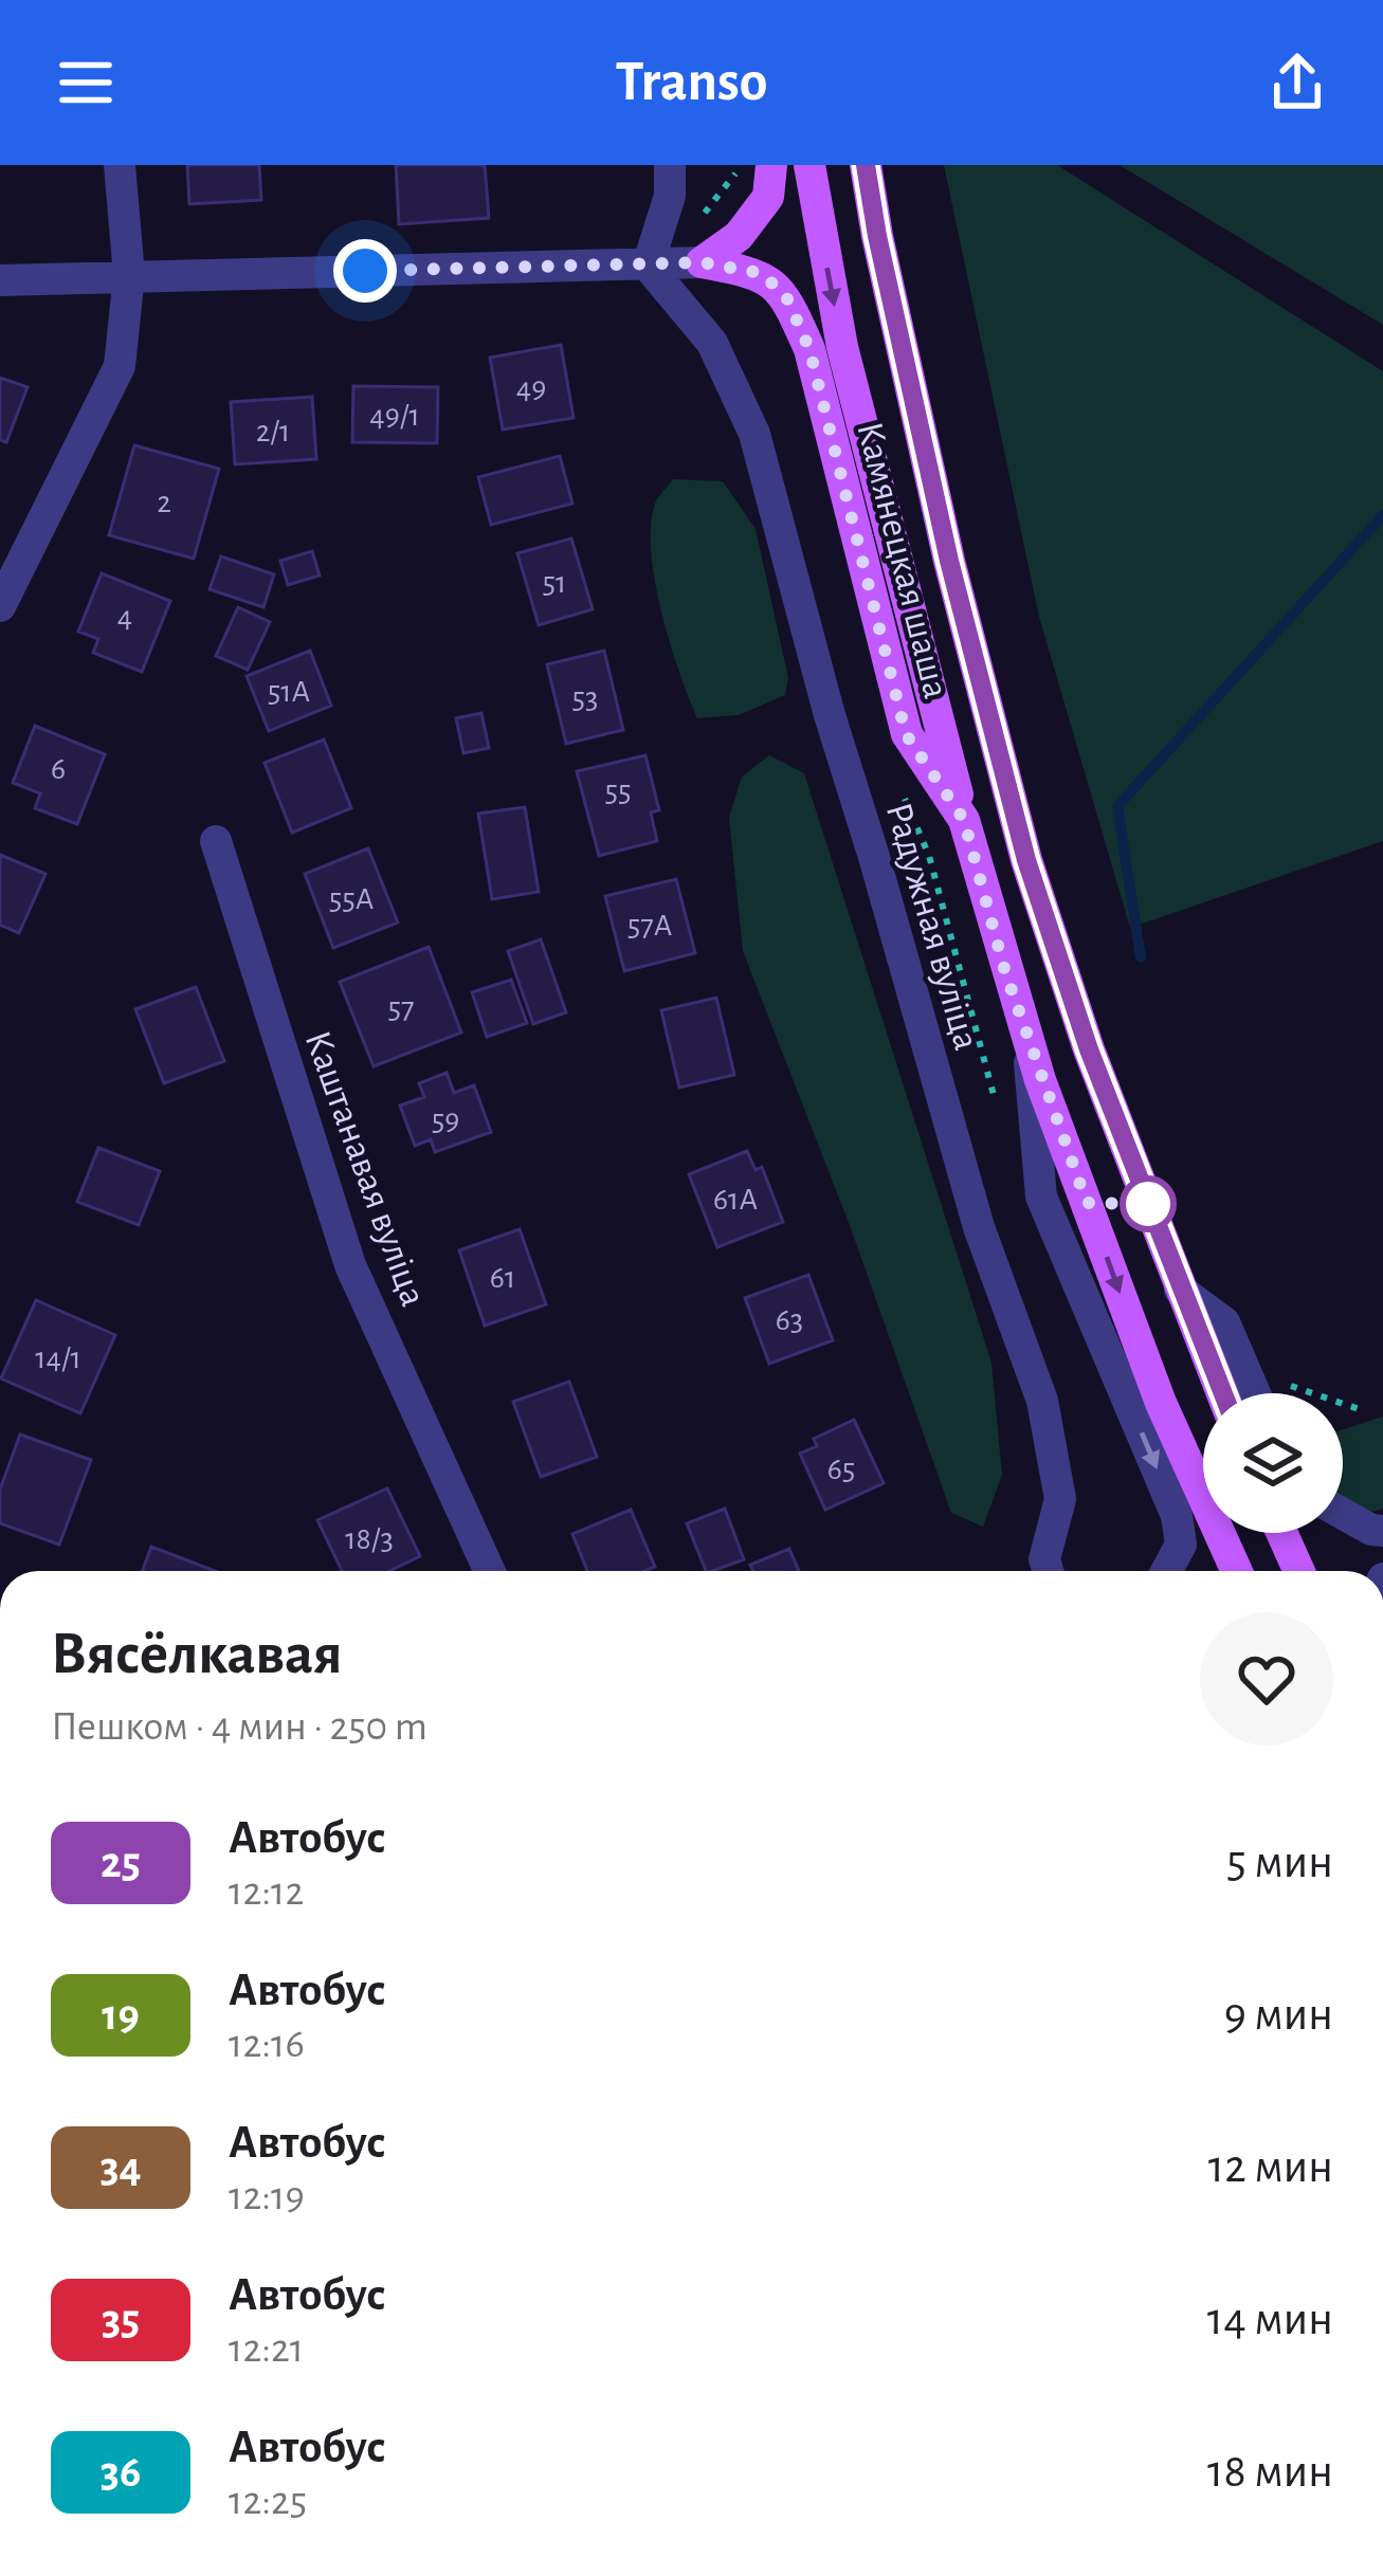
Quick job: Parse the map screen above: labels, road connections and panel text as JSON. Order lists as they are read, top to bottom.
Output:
{
  "streets": {
    "main road": ["Камянецкая шаша"],
    "street": ["Радужная вуліца", "Каштанавая вуліца"]
  },
  "lines": ["bus line 25"],
  "house_numbers": [
    "49",
    "49/1",
    "2/1",
    "2",
    "51",
    "4",
    "51А",
    "53",
    "6",
    "55",
    "55А",
    "57А",
    "57",
    "59",
    "61А",
    "61",
    "63",
    "14/1",
    "65",
    "18/3"
  ],
  "page": {
    "header": "Transo",
    "heading": ["Вясёлкавая", "Пешком · 4 мин · 250 m"],
    "list": [
      {
        "mark": "25",
        "name": "Автобус",
        "note": "12:12",
        "value": "5 мин"
      },
      {
        "mark": "19",
        "name": "Автобус",
        "note": "12:16",
        "value": "9 мин"
      },
      {
        "mark": "34",
        "name": "Автобус",
        "note": "12:19",
        "value": "12 мин"
      },
      {
        "mark": "35",
        "name": "Автобус",
        "note": "12:21",
        "value": "14 мин"
      },
      {
        "mark": "36",
        "name": "Автобус",
        "note": "12:25",
        "value": "18 мин"
      }
    ]
  }
}
